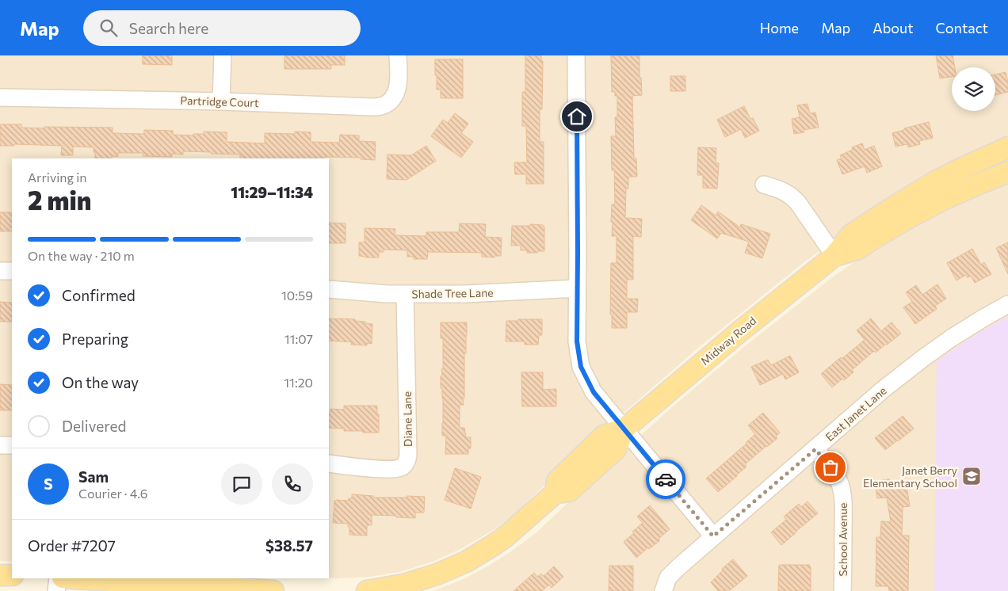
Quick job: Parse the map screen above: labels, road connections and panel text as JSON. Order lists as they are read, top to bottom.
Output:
{
  "streets": {
    "main road": ["Midway Road"],
    "street": [
      "Partridge Court",
      "Shade Tree Lane",
      "East Janet Lane",
      "Diane Lane",
      "School Avenue"
    ]
  },
  "crossings": [
    ["Shade Tree Lane", "Diane Lane"],
    ["East Janet Lane", "School Avenue"]
  ],
  "places": {
    "school or university": ["Janet Berry Elementary School"]
  },
  "page": {
    "header": "Map",
    "search": "Search here",
    "nav": [
      "Home",
      "Map",
      "About",
      "Contact"
    ],
    "heading": ["2 min", "Arriving in", "11:29–11:34"],
    "panel": [
      "Sam",
      "Courier · 4.6",
      "Order #7207",
      "$38.57"
    ],
    "bar": "On the way · 210 m",
    "list": [
      ["Confirmed", "10:59"],
      ["Preparing", "11:07"],
      ["On the way", "11:20"],
      "Delivered"
    ],
    "round": "S"
  }
}
